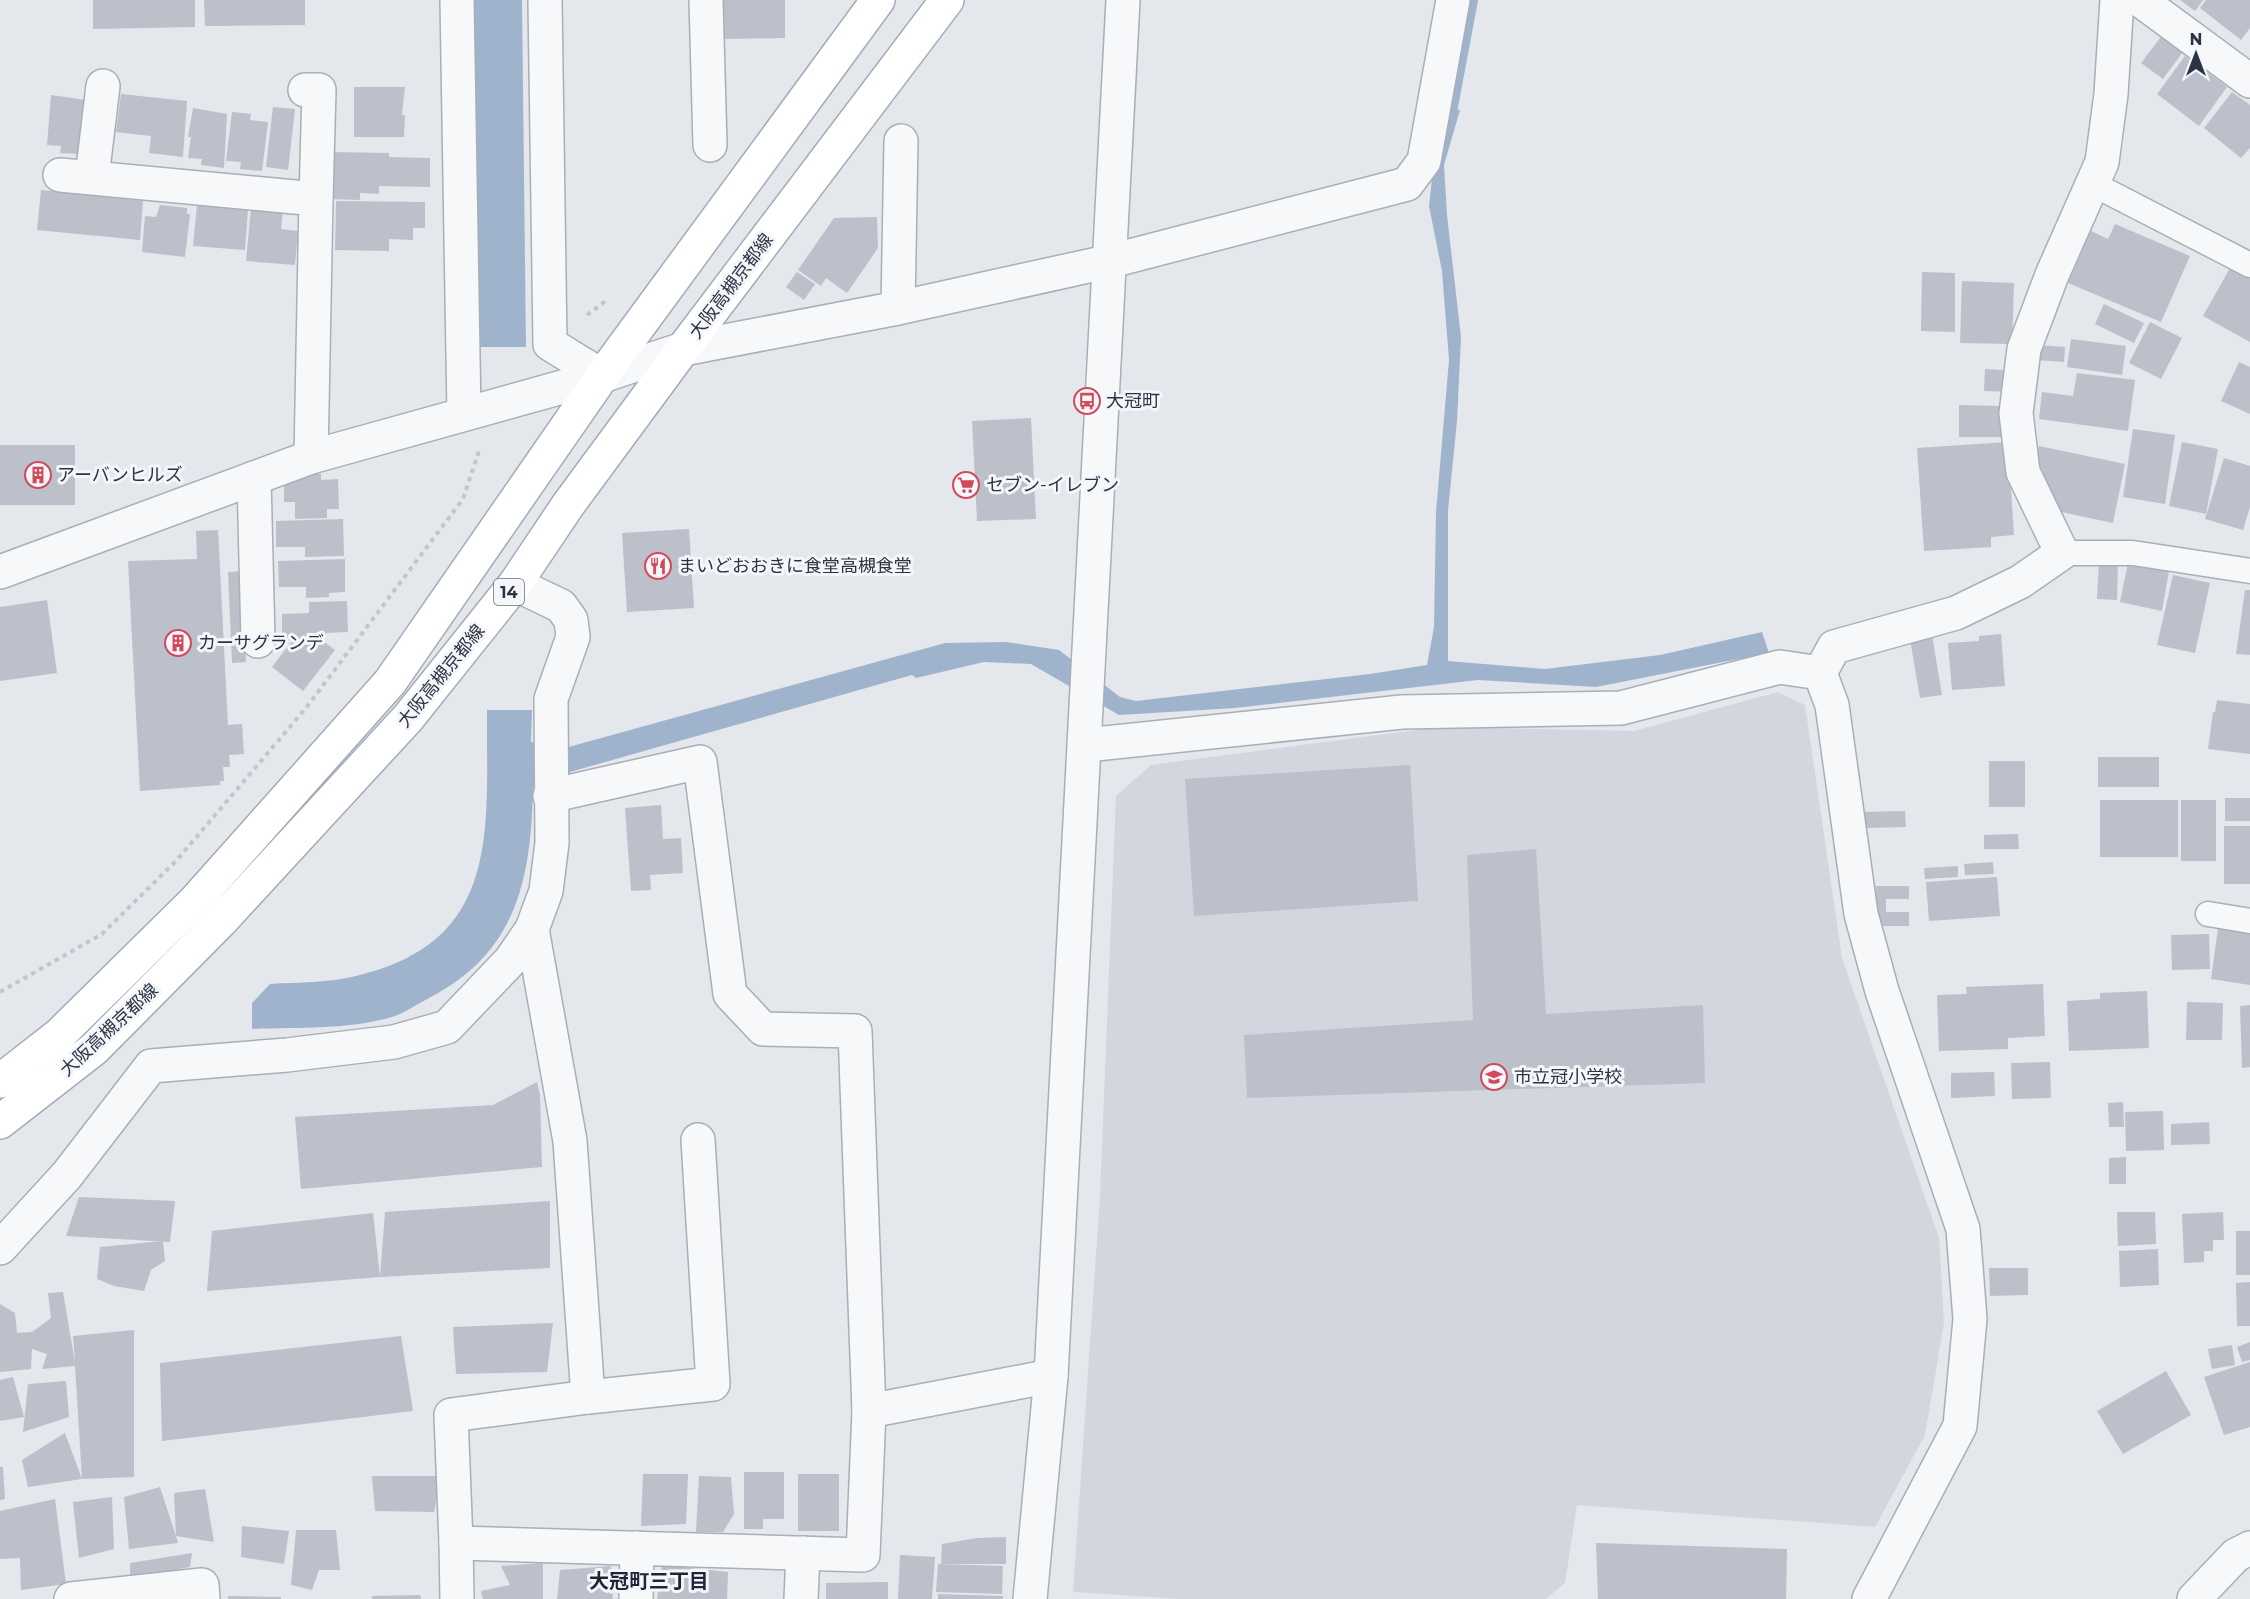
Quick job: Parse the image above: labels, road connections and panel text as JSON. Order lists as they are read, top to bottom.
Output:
{
  "streets": {
    "main road": ["大阪高槻京都線", "14"]
  },
  "districts": ["大冠町三丁目"],
  "places": {
    "bus stop": ["大冠町"],
    "building": ["アーバンヒルズ", "カーサグランデ"],
    "supermarket": ["セブン-イレブン"],
    "restaurant": ["まいどおおきに食堂高槻食堂"],
    "school or university": ["市立冠小学校"]
  },
  "north": "top"
}
